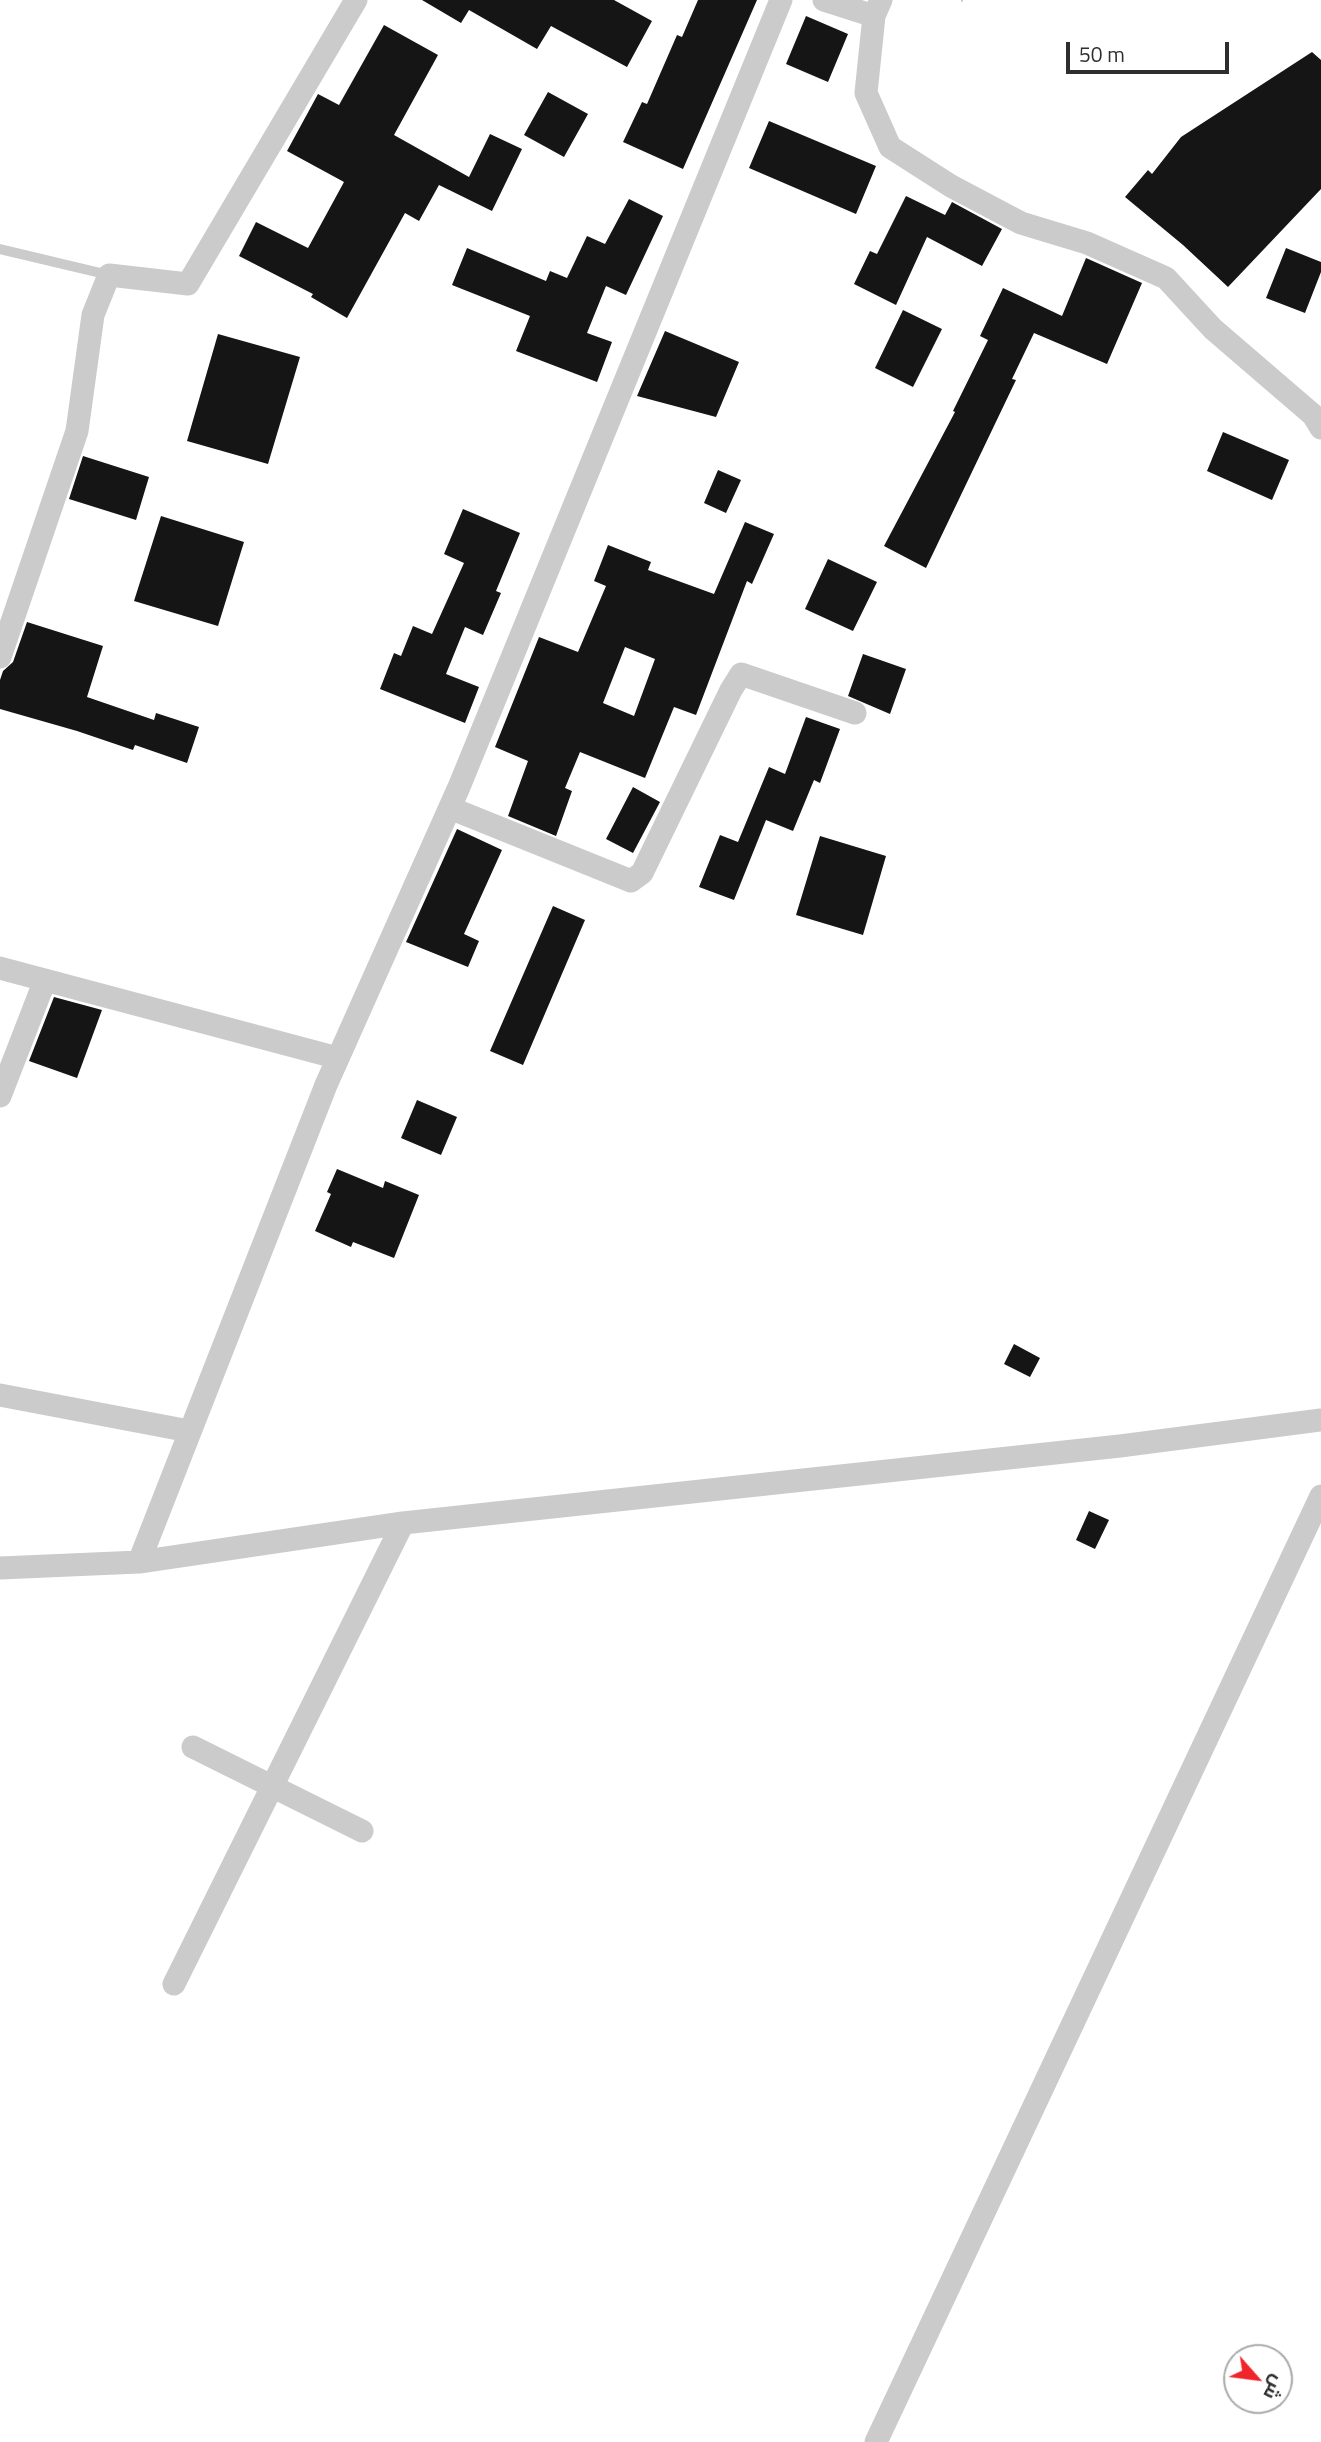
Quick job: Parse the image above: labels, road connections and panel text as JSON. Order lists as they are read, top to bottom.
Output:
{
  "scale_bar": "50 m",
  "north": "bottom right"
}
